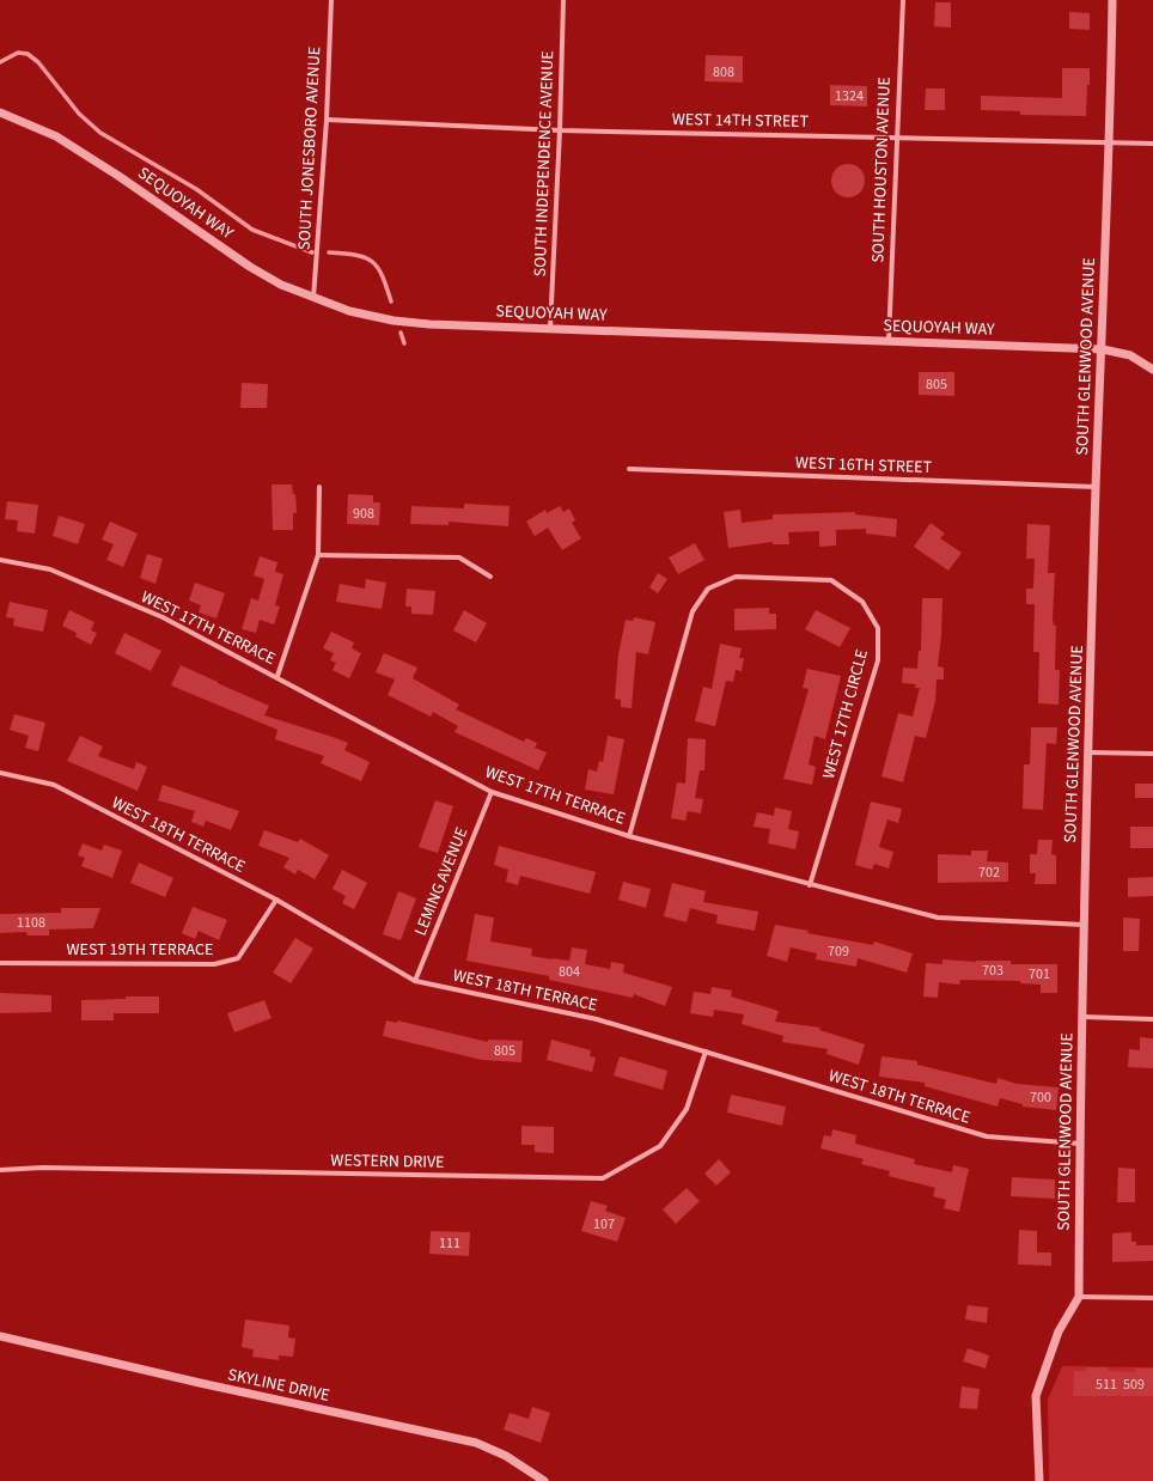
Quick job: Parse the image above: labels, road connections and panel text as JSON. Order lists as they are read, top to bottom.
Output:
{
  "streets": {
    "street": [
      "WEST 14TH STREET",
      "SOUTH JONESBORO AVENUE",
      "SOUTH INDEPENDENCE AVENUE",
      "SOUTH HOUSTON AVENUE",
      "SEQUOYAH WAY",
      "SOUTH GLENWOOD AVENUE",
      "WEST 16TH STREET",
      "WEST 17TH TERRACE",
      "WEST 17TH CIRCLE",
      "WEST 18TH TERRACE",
      "LEMING AVENUE",
      "WEST 19TH TERRACE",
      "WESTERN DRIVE",
      "SKYLINE DRIVE"
    ]
  },
  "crossings": [
    ["WEST 14TH STREET", "SOUTH JONESBORO AVENUE"],
    ["WEST 14TH STREET", "SOUTH INDEPENDENCE AVENUE"],
    ["WEST 14TH STREET", "SOUTH HOUSTON AVENUE"],
    ["WEST 14TH STREET", "SOUTH GLENWOOD AVENUE"],
    ["SOUTH JONESBORO AVENUE", "SEQUOYAH WAY"],
    ["SOUTH INDEPENDENCE AVENUE", "SEQUOYAH WAY"],
    ["SOUTH HOUSTON AVENUE", "SEQUOYAH WAY"],
    ["SEQUOYAH WAY", "SOUTH GLENWOOD AVENUE"],
    ["SOUTH GLENWOOD AVENUE", "WEST 16TH STREET"],
    ["SOUTH GLENWOOD AVENUE", "WEST 17TH TERRACE"],
    ["SOUTH GLENWOOD AVENUE", "WEST 18TH TERRACE"],
    ["WEST 17TH TERRACE", "WEST 17TH CIRCLE"],
    ["WEST 17TH TERRACE", "LEMING AVENUE"],
    ["WEST 18TH TERRACE", "LEMING AVENUE"],
    ["WEST 18TH TERRACE", "WEST 19TH TERRACE"],
    ["WEST 18TH TERRACE", "WESTERN DRIVE"]
  ],
  "house_numbers": [
    "808",
    "1324",
    "805",
    "908",
    "702",
    "1108",
    "709",
    "703",
    "804",
    "701",
    "805",
    "700",
    "107",
    "111",
    "511",
    "509"
  ]
}
